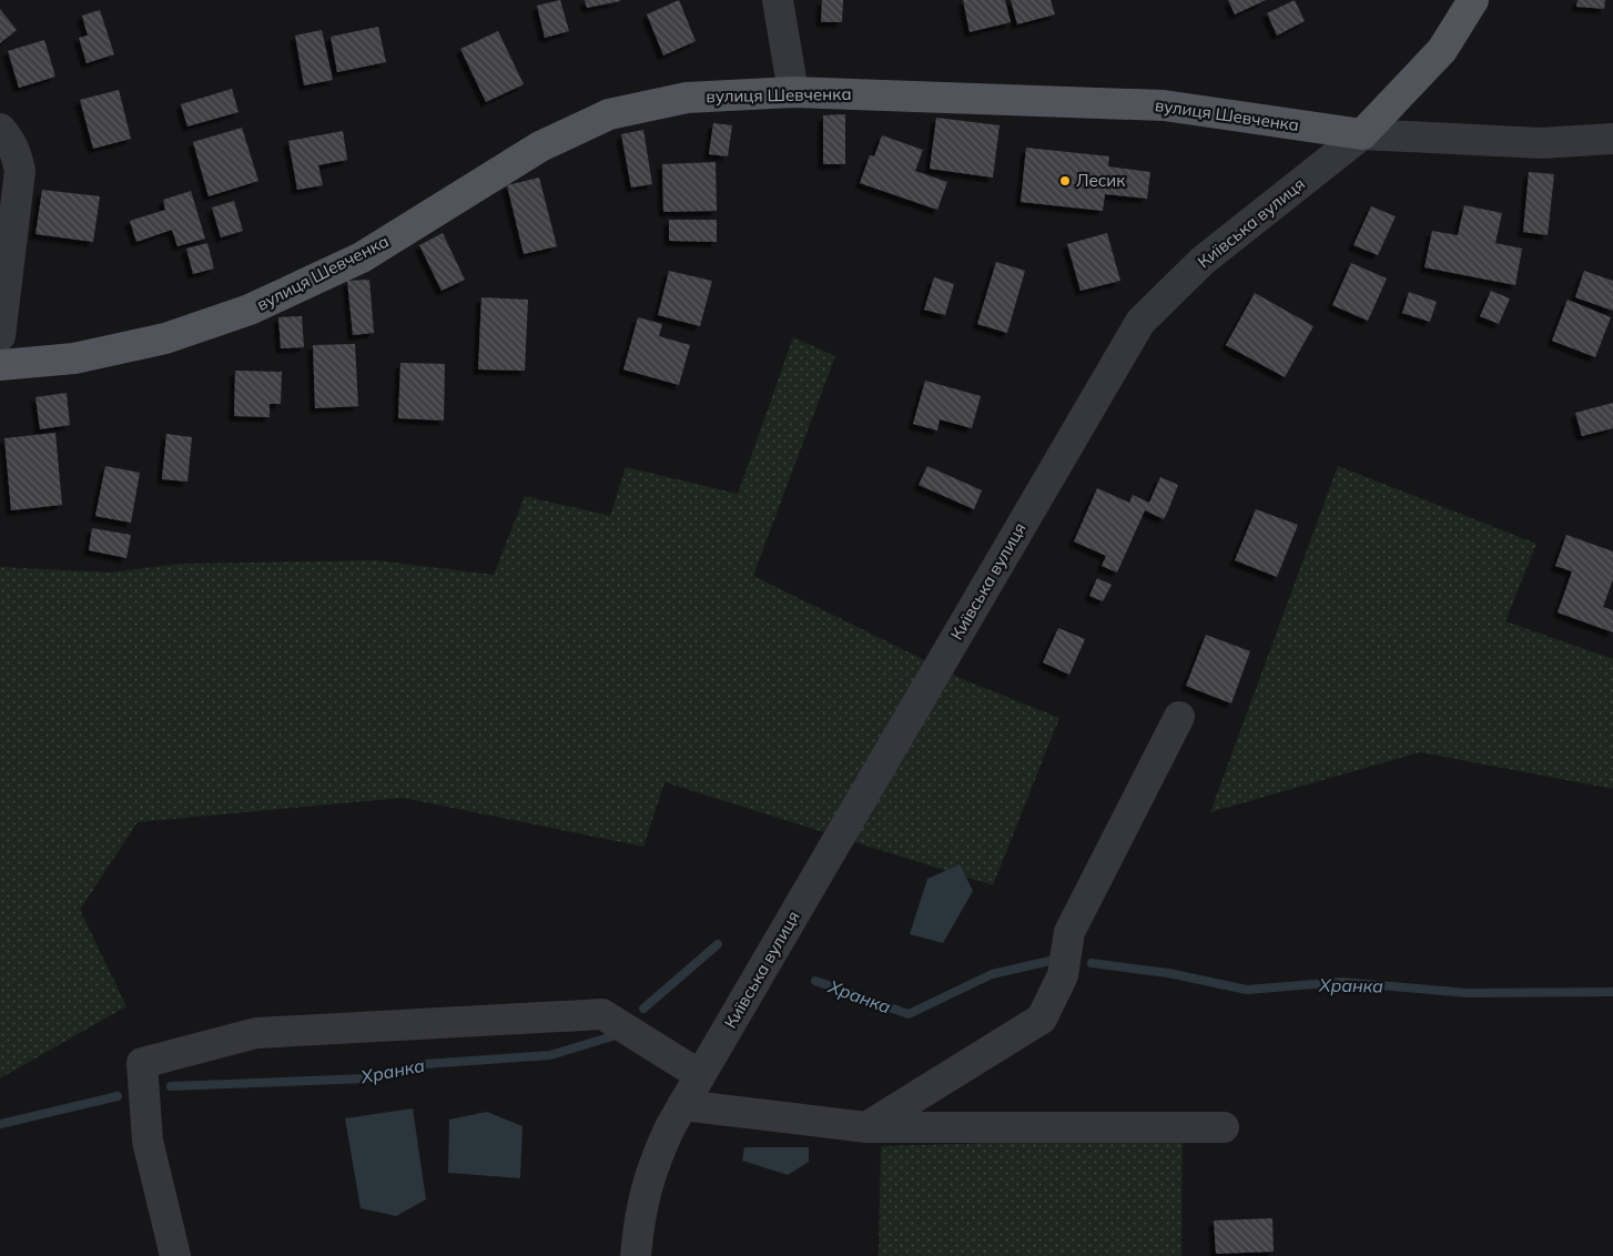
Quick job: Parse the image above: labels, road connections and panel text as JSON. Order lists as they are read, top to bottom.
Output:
{
  "streets": {
    "main road": ["вулиця Шевченка", "Київська вулиця"]
  },
  "crossings": [
    ["вулиця Шевченка", "Київська вулиця"]
  ],
  "water": ["Хранка"],
  "places": ["Лесик"]
}
